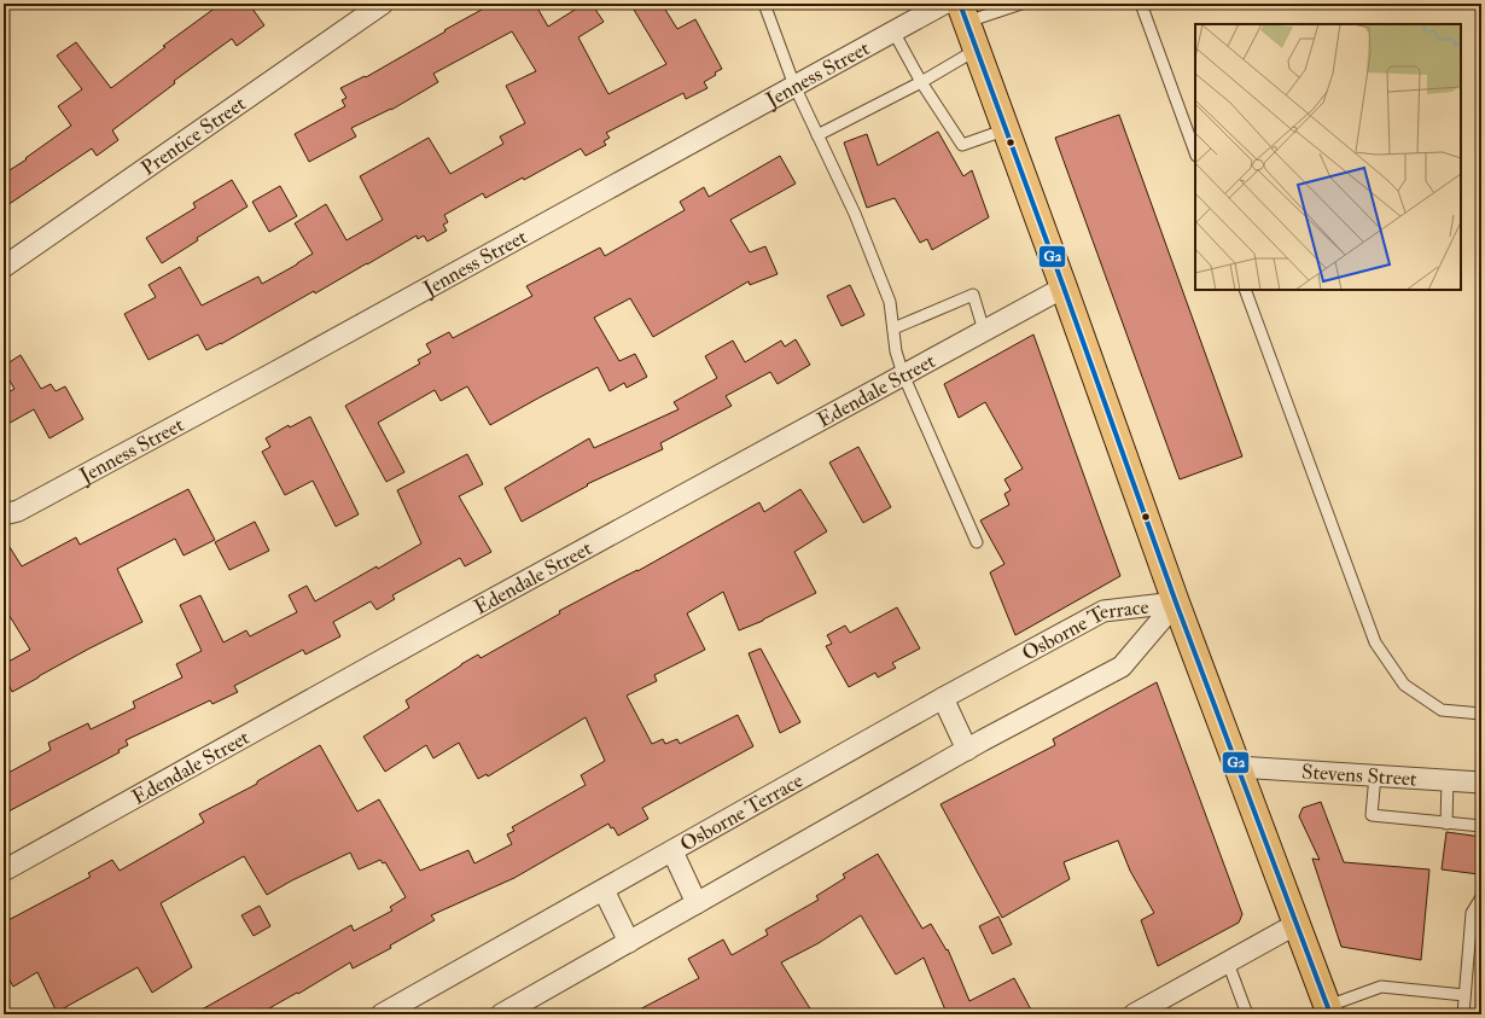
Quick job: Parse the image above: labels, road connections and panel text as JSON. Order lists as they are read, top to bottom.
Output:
{
  "streets": {
    "street": [
      "Jenness Street",
      "Prentice Street",
      "Edendale Street",
      "Osborne Terrace",
      "Stevens Street"
    ]
  },
  "lines": ["transit line G2"]
}
